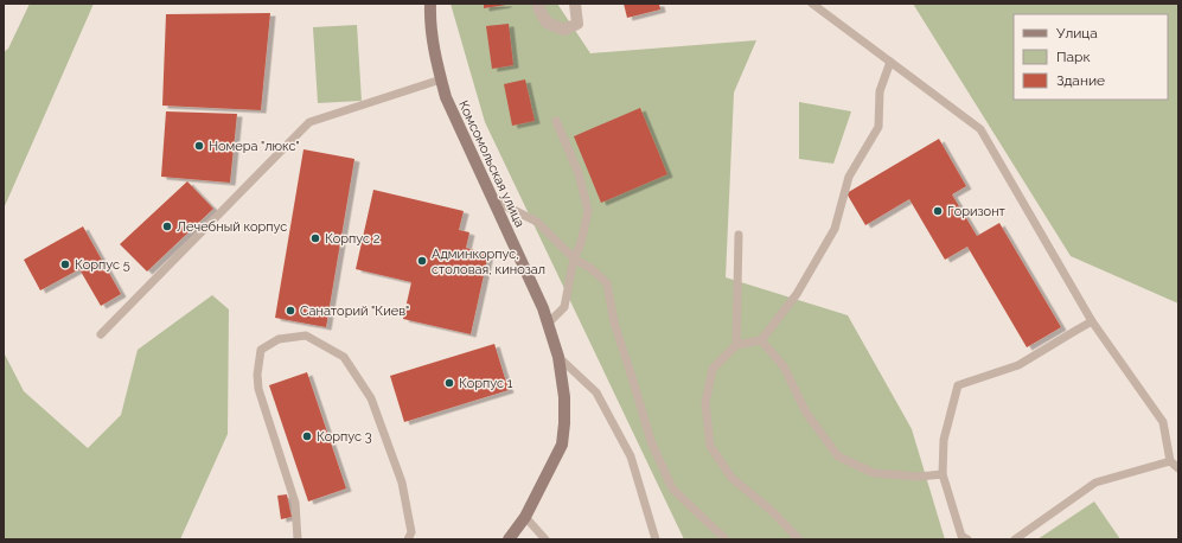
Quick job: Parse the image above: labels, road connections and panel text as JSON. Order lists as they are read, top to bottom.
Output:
{
  "streets": {
    "main road": ["Комсомольская улица"]
  },
  "places": [
    "Номера \"люкс\"",
    "Горизонт",
    "Лечебный корпус",
    "Корпус 2",
    "Админкорпус, столовая, кинозал",
    "Корпус 5",
    "Санаторий \"Киев\"",
    "Корпус 1",
    "Корпус 3"
  ],
  "legend": ["Улица", "Парк", "Здание"]
}
